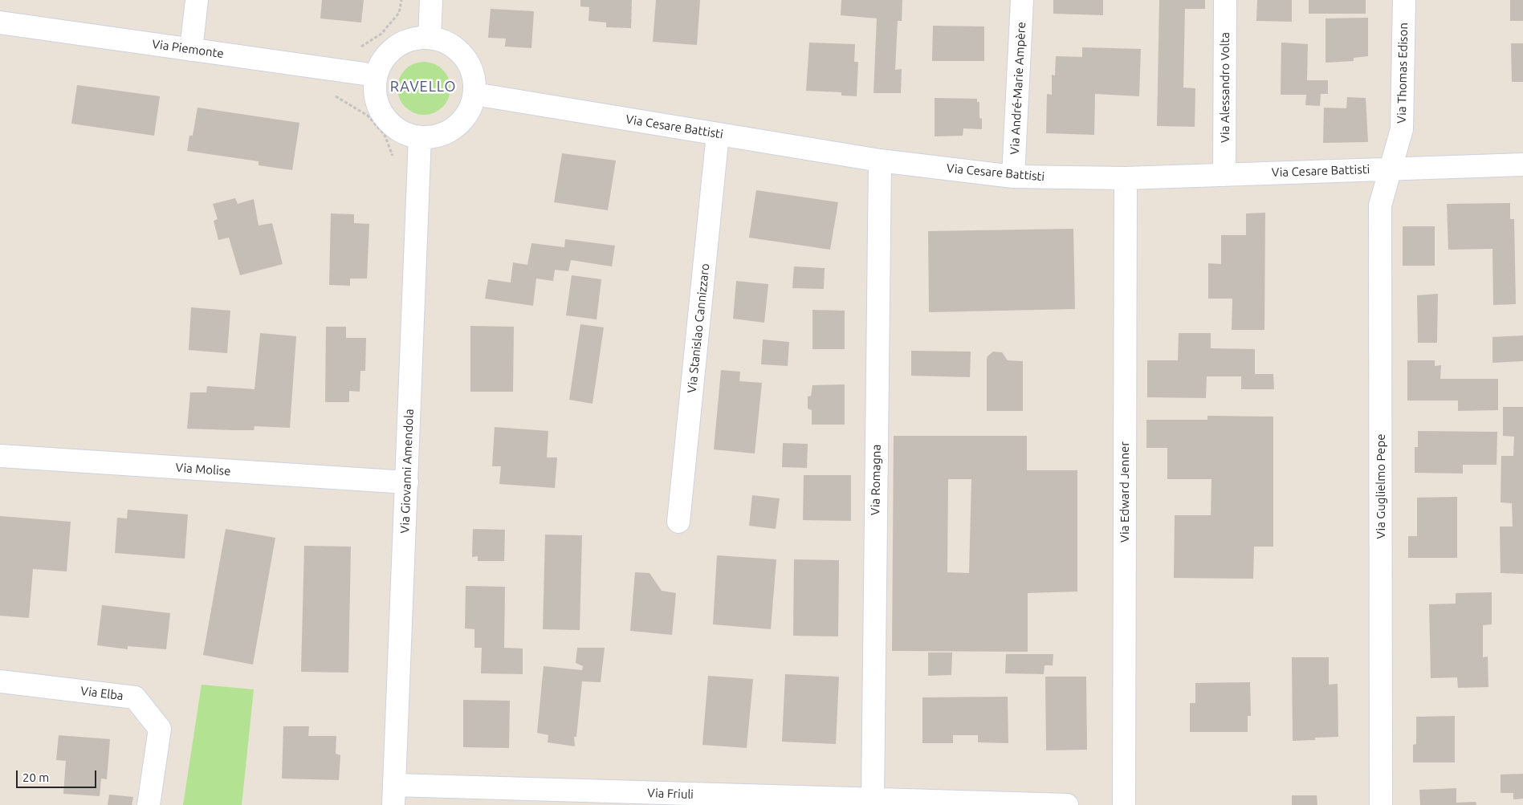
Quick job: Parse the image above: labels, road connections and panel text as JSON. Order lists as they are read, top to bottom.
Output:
{
  "streets": {
    "street": [
      "Via Piemonte",
      "Via Thomas Edison",
      "Via Alessandro Volta",
      "Via André-Marie Ampère",
      "Via Cesare Battisti",
      "Via Stanislao Cannizzaro",
      "Via Molise",
      "Via Giovanni Amendola",
      "Via Romagna",
      "Via Guglielmo Pepe",
      "Via Edward Jenner",
      "Via Elba",
      "Via Friuli"
    ]
  },
  "crossings": [
    ["Via Piemonte", "Via Cesare Battisti"],
    ["Via Piemonte", "Via Giovanni Amendola"],
    ["Via Thomas Edison", "Via Cesare Battisti"],
    ["Via Thomas Edison", "Via Guglielmo Pepe"],
    ["Via Alessandro Volta", "Via Cesare Battisti"],
    ["Via André-Marie Ampère", "Via Cesare Battisti"],
    ["Via Cesare Battisti", "Via Stanislao Cannizzaro"],
    ["Via Cesare Battisti", "Via Giovanni Amendola"],
    ["Via Cesare Battisti", "Via Romagna"],
    ["Via Cesare Battisti", "Via Guglielmo Pepe"],
    ["Via Cesare Battisti", "Via Edward Jenner"],
    ["Via Molise", "Via Giovanni Amendola"],
    ["Via Giovanni Amendola", "Via Friuli"],
    ["Via Romagna", "Via Friuli"]
  ],
  "districts": ["RAVELLO"],
  "scale_bar": "20 m"
}
